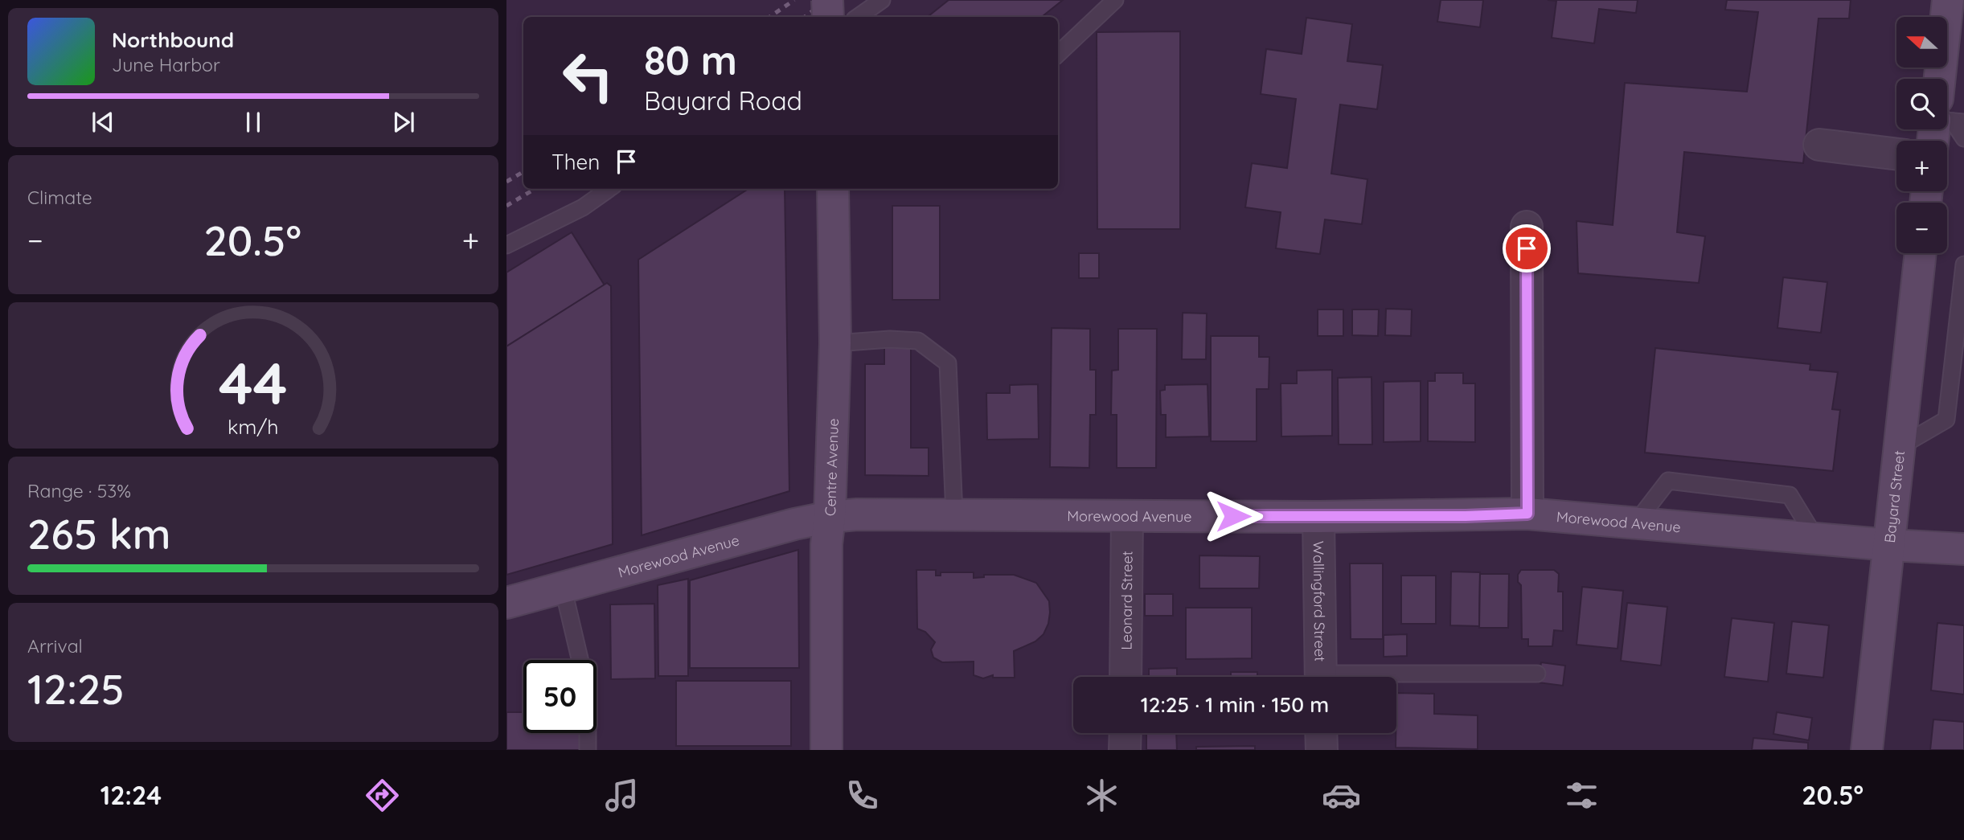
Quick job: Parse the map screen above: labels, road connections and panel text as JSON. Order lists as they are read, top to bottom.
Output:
{
  "streets": {
    "main road": ["Centre Avenue", "Bayard Street", "Morewood Avenue"],
    "street": ["Leonard Street", "Wallingford Street"]
  },
  "crossings": [
    ["Centre Avenue", "Morewood Avenue"],
    ["Bayard Street", "Morewood Avenue"],
    ["Morewood Avenue", "Leonard Street"],
    ["Morewood Avenue", "Wallingford Street"]
  ],
  "north": "left",
  "page": {
    "map_buttons": ["+", "−"],
    "turn": ["80 m", "Bayard Road"],
    "song": ["Northbound", "June Harbor"],
    "then": "Then",
    "tile": [
      "Climate",
      ["Range · 53%", "265 km"],
      ["Arrival", "12:25"]
    ],
    "heat": ["−", "20.5°", "+"],
    "limit": "50",
    "trip": "12:25 · 1 min · 150 m",
    "tabs": ["12:24", "20.5°"],
    "gauge": ["44", "km/h"]
  }
}
